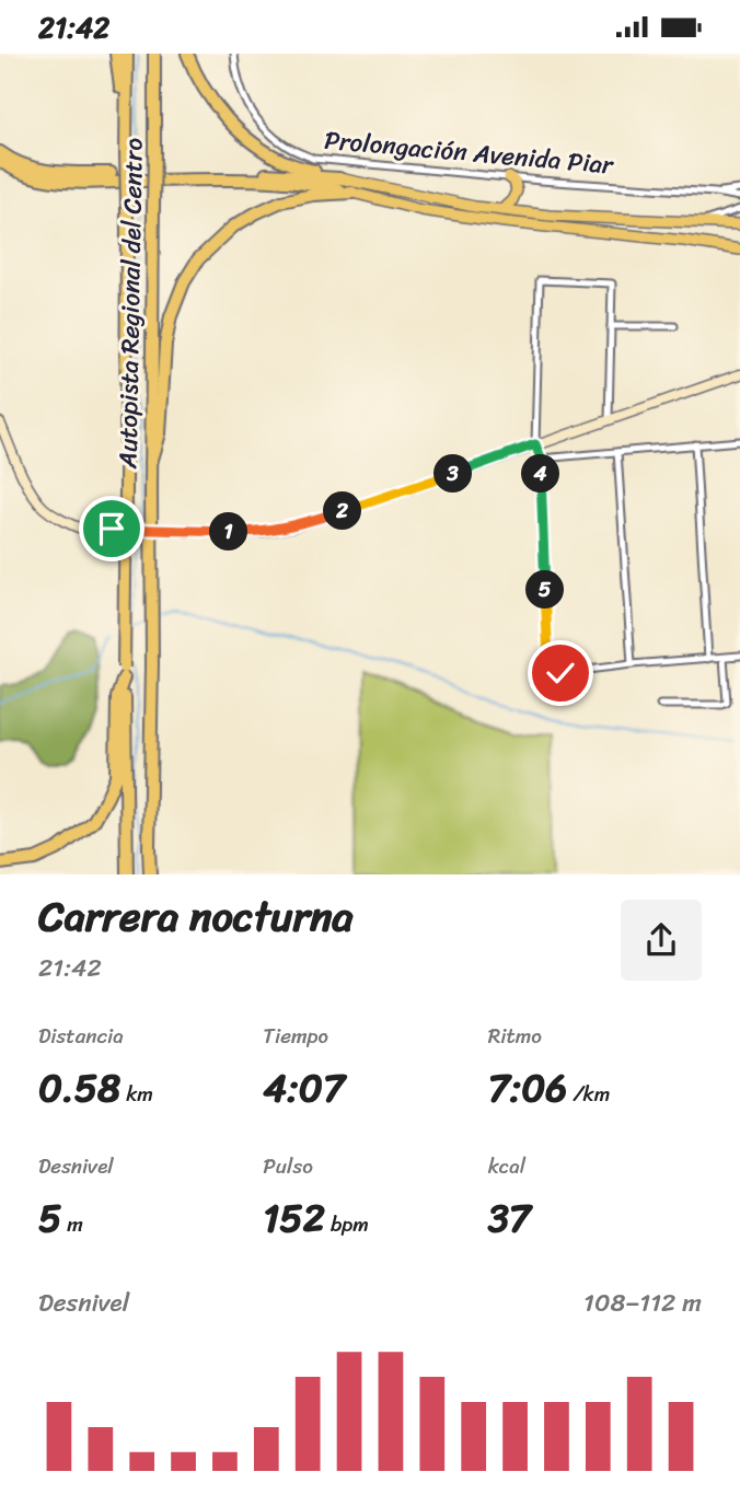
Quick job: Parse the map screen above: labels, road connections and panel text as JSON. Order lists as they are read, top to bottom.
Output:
{
  "streets": {
    "highway": ["Autopista Regional del Centro"],
    "street": ["Prolongación Avenida Piar"]
  },
  "page": {
    "status": "21:42",
    "pins": [
      "3",
      "4",
      "2",
      "1",
      "5"
    ],
    "heading": ["Carrera nocturna", "21:42"],
    "stats": [
      ["Distancia", "0.58 km"],
      ["Tiempo", "4:07"],
      ["Ritmo", "7:06 /km"],
      ["Desnivel", "5 m"],
      ["Pulso", "152 bpm"],
      ["kcal", "37"]
    ],
    "chart": ["Desnivel", "108–112 m"]
  }
}
